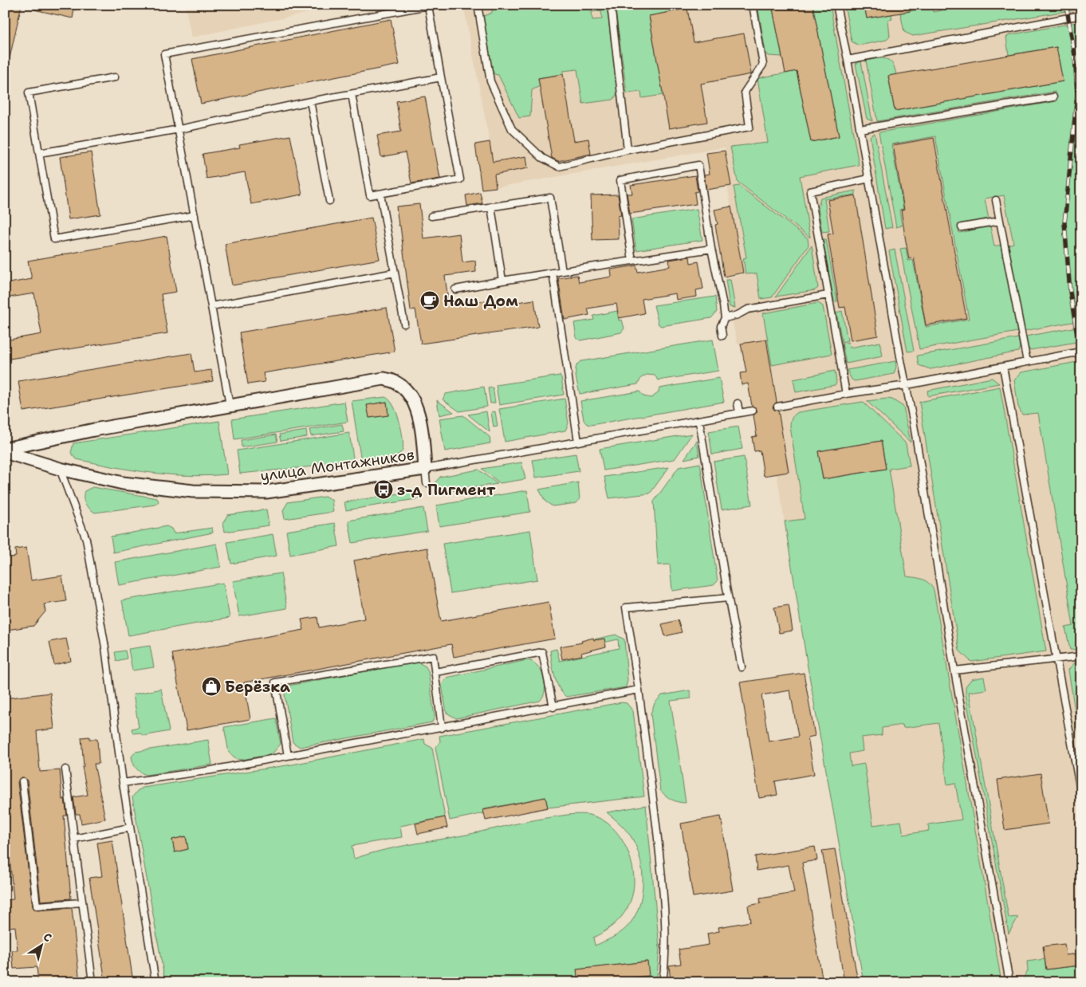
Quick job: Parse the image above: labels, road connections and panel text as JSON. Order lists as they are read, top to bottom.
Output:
{
  "streets": {
    "street": ["улица Монтажников"]
  },
  "places": {
    "cafe": ["Наш Дом"],
    "bus stop": ["з-д Пигмент"],
    "shop": ["Берёзка"]
  },
  "north": "top right"
}
